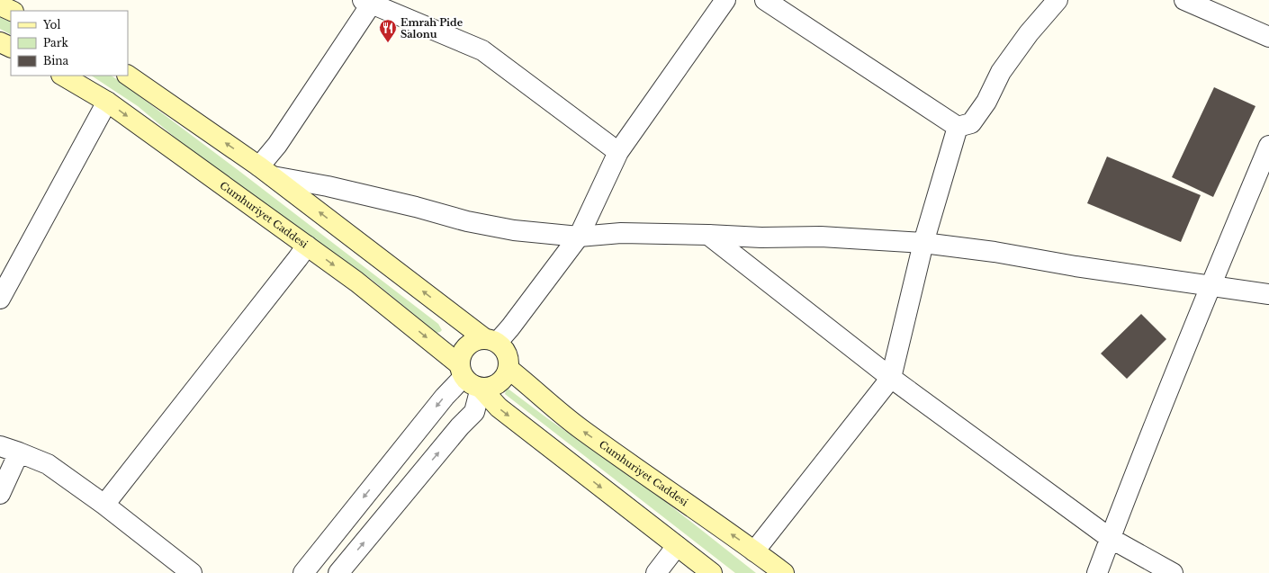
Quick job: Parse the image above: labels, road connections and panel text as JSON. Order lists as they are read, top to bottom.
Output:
{
  "streets": {
    "main road": ["Cumhuriyet Caddesi"]
  },
  "places": {
    "restaurant": ["Emrah Pide Salonu"]
  },
  "legend": ["Yol", "Park", "Bina"]
}
